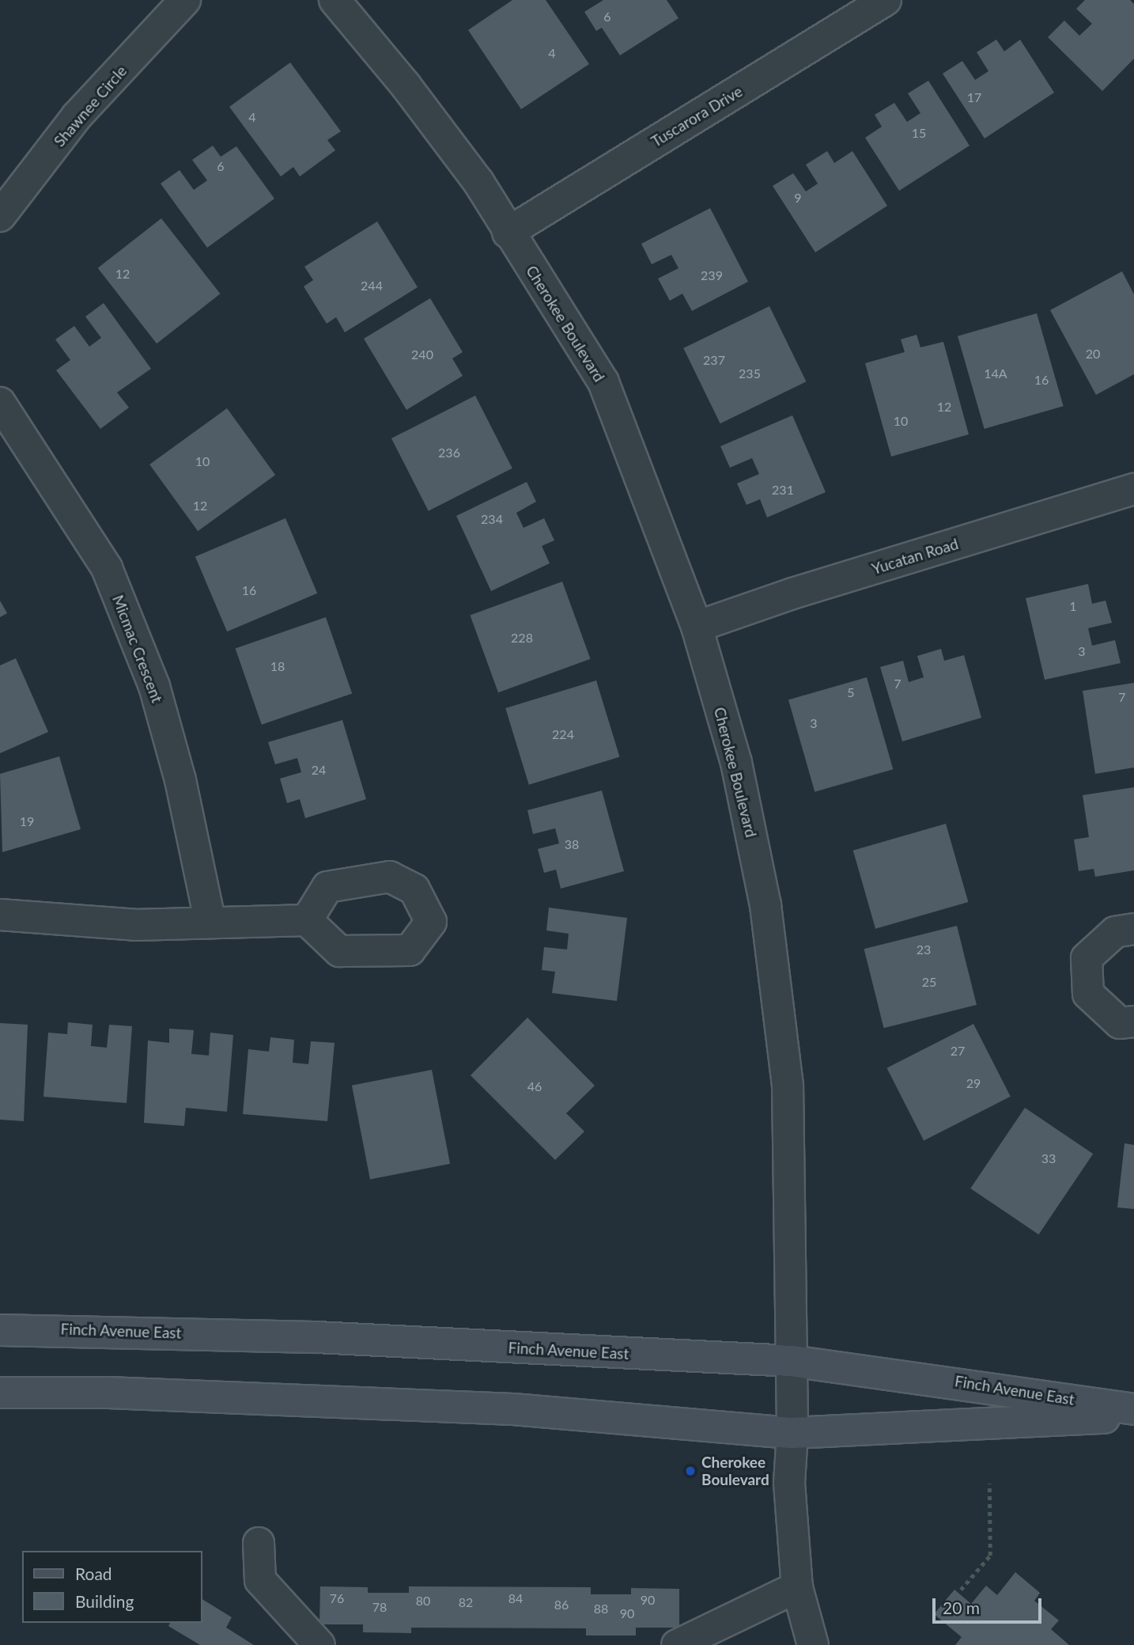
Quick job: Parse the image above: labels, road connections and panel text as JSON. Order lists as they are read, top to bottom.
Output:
{
  "streets": {
    "main road": ["Finch Avenue East"],
    "street": [
      "Shawnee Circle",
      "Tuscarora Drive",
      "Cherokee Boulevard",
      "Yucatan Road",
      "Micmac Crescent"
    ]
  },
  "crossings": [
    ["Tuscarora Drive", "Cherokee Boulevard"],
    ["Cherokee Boulevard", "Yucatan Road"],
    ["Cherokee Boulevard", "Finch Avenue East"]
  ],
  "places": ["Cherokee Boulevard"],
  "house_numbers": [
    "6",
    "4",
    "17",
    "4",
    "15",
    "6",
    "9",
    "12",
    "239",
    "244",
    "20",
    "240",
    "237",
    "235",
    "14A",
    "16",
    "12",
    "10",
    "236",
    "10",
    "231",
    "12",
    "234",
    "16",
    "1",
    "228",
    "3",
    "18",
    "7",
    "5",
    "7",
    "3",
    "224",
    "24",
    "19",
    "38",
    "23",
    "25",
    "27",
    "29",
    "46",
    "33",
    "76",
    "84",
    "90",
    "80",
    "82",
    "86",
    "78",
    "88",
    "90"
  ],
  "legend": ["Road", "Building"],
  "scale_bar": "20 m"
}
